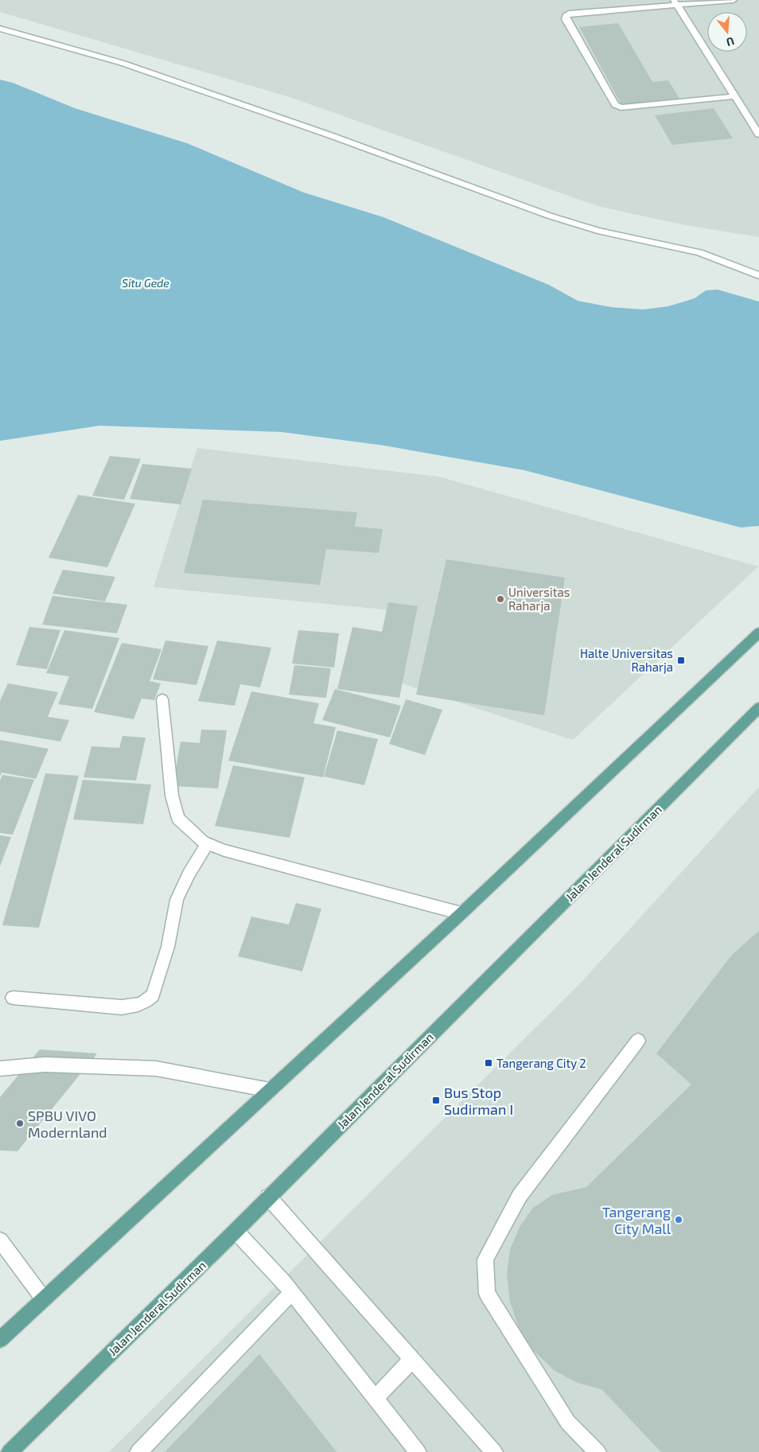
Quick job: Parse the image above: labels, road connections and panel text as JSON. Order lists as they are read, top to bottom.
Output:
{
  "streets": {
    "main road": ["Jalan Jenderal Sudirman"]
  },
  "water": ["Situ Gede"],
  "places": {
    "other": ["Universitas Raharja", "SPBU VIVO Modernland", "Tangerang City Mall"],
    "transit": ["Halte Universitas Raharja", "Tangerang City 2", "Bus Stop Sudirman I"]
  },
  "north": "bottom"
}
